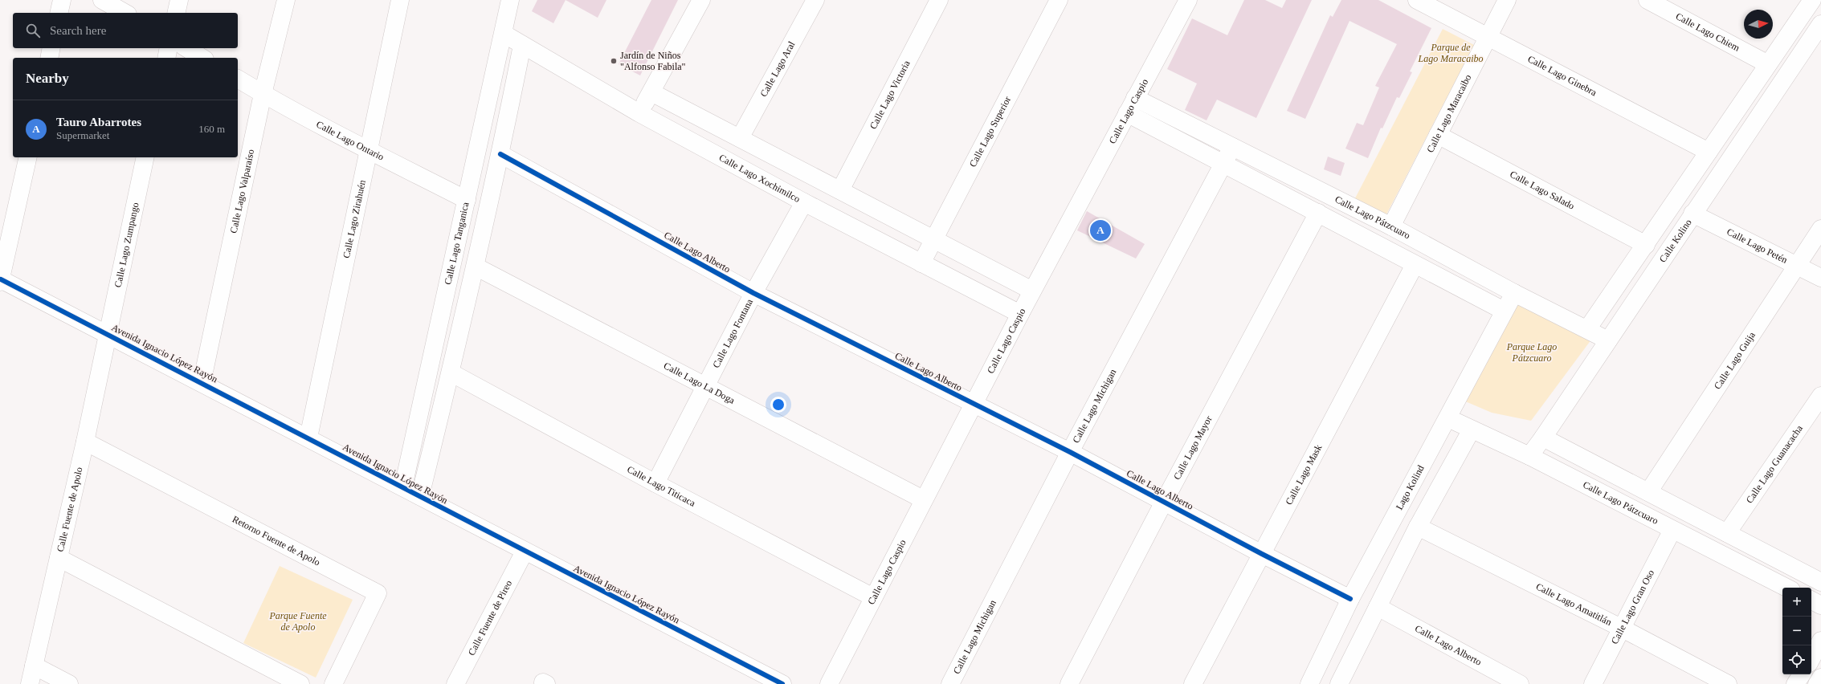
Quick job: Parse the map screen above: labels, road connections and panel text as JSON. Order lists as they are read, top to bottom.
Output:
{
  "streets": {
    "street": [
      "Calle Lago Chiem",
      "Calle Lago Aral",
      "Calle Lago Ginebra",
      "Calle Lago Victoria",
      "Calle Lago Caspio",
      "Calle Lago Maracaibo",
      "Calle Lago Superior",
      "Calle Lago Ontario",
      "Calle Lago Xochimilco",
      "Calle Lago Salado",
      "Calle Lago Valparaíso",
      "Calle Lago Pátzcuaro",
      "Calle Lago Zirahuén",
      "Calle Kolino",
      "Calle Lago Tanganica",
      "Calle Lago Zumpango",
      "Calle Lago Petén",
      "Calle Lago Alberto",
      "Calle Lago Fontana",
      "Avenida Ignacio López Rayón",
      "Calle Lago Guija",
      "Calle Lago La Doga",
      "Calle Lago Michigan",
      "Calle Lago Mayor",
      "Calle Lago Guanacacha",
      "Calle Lago Mask",
      "Calle Lago Titicaca",
      "Lago Kolind",
      "Calle Fuente de Apolo",
      "Retorno Fuente de Apolo",
      "Calle Lago Amatitlán",
      "Calle Lago Gran Oso",
      "Calle Fuente de Pireo"
    ]
  },
  "crossings": [
    ["Calle Lago Ginebra", "Calle Lago Maracaibo"],
    ["Calle Lago Caspio", "Calle Lago Xochimilco"],
    ["Calle Lago Caspio", "Calle Lago Pátzcuaro"],
    ["Calle Lago Caspio", "Calle Lago Alberto"],
    ["Calle Lago Caspio", "Calle Lago La Doga"],
    ["Calle Lago Caspio", "Calle Lago Titicaca"],
    ["Calle Lago Maracaibo", "Calle Lago Salado"],
    ["Calle Lago Maracaibo", "Calle Lago Pátzcuaro"],
    ["Calle Lago Superior", "Calle Lago Xochimilco"],
    ["Calle Lago Ontario", "Calle Lago Valparaíso"],
    ["Calle Lago Ontario", "Calle Lago Zirahuén"],
    ["Calle Lago Ontario", "Calle Lago Tanganica"],
    ["Calle Lago Xochimilco", "Calle Lago Tanganica"],
    ["Calle Lago Xochimilco", "Calle Lago Fontana"],
    ["Calle Lago Valparaíso", "Avenida Ignacio López Rayón"],
    ["Calle Lago Pátzcuaro", "Calle Kolino"],
    ["Calle Lago Pátzcuaro", "Calle Lago Michigan"],
    ["Calle Lago Pátzcuaro", "Lago Kolind"],
    ["Calle Lago Pátzcuaro", "Calle Lago Gran Oso"],
    ["Calle Lago Zirahuén", "Avenida Ignacio López Rayón"],
    ["Calle Kolino", "Calle Lago Petén"],
    ["Calle Lago Tanganica", "Avenida Ignacio López Rayón"],
    ["Calle Lago Zumpango", "Avenida Ignacio López Rayón"],
    ["Calle Lago Zumpango", "Calle Fuente de Apolo"],
    ["Calle Lago Petén", "Calle Lago Guija"],
    ["Calle Lago Alberto", "Calle Lago Fontana"],
    ["Calle Lago Alberto", "Calle Lago Michigan"],
    ["Calle Lago Alberto", "Calle Lago Mayor"],
    ["Calle Lago Alberto", "Calle Lago Mask"],
    ["Calle Lago Alberto", "Lago Kolind"],
    ["Calle Lago Fontana", "Calle Lago La Doga"],
    ["Calle Lago Fontana", "Calle Lago Titicaca"],
    ["Avenida Ignacio López Rayón", "Calle Fuente de Apolo"],
    ["Avenida Ignacio López Rayón", "Calle Fuente de Pireo"],
    ["Calle Fuente de Apolo", "Retorno Fuente de Apolo"],
    ["Calle Lago Amatitlán", "Calle Lago Gran Oso"]
  ],
  "parks": ["Parque de Lago Maracaibo", "Parque Lago Pátzcuaro", "Parque Fuente de Apolo"],
  "places": ["Jardín de Niños \"Alfonso Fabila\""],
  "north": "right",
  "page": {
    "search": "Search here",
    "heading": "Nearby",
    "list": [
      {
        "mark": "A",
        "name": "Tauro Abarrotes",
        "note": "Supermarket",
        "value": "160 m"
      }
    ],
    "pins": "A",
    "map_buttons": ["+", "−"]
  }
}
